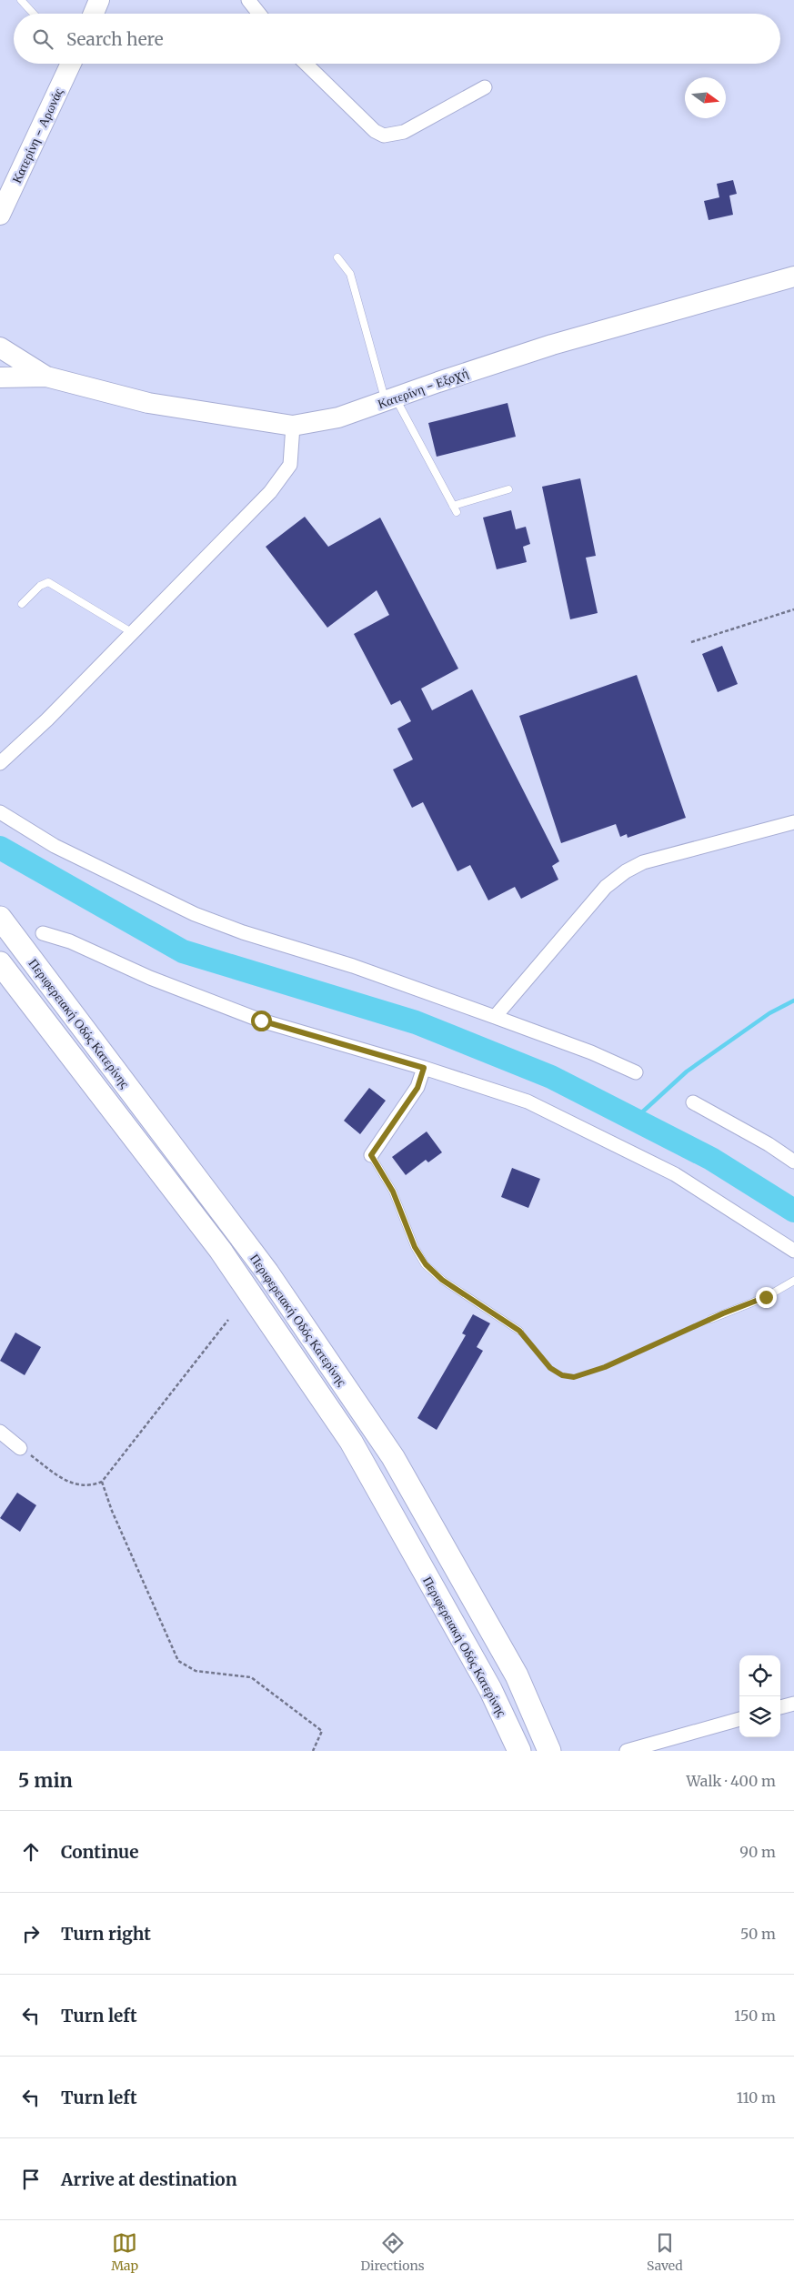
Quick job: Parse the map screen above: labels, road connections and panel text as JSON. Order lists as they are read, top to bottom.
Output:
{
  "streets": {
    "main road": ["Κατερίνη - Αρωνάς", "Κατερίνη - Εξοχή", "Περιφερειακή Οδός Κατερίνης"]
  },
  "north": "right",
  "page": {
    "search": "Search here",
    "heading": ["5 min", "Walk · 400 m"],
    "list": [
      ["Continue", "90 m"],
      ["Turn right", "50 m"],
      ["Turn left", "150 m"],
      ["Turn left", "110 m"],
      "Arrive at destination"
    ],
    "nav": ["Map", "Directions", "Saved"]
  }
}
